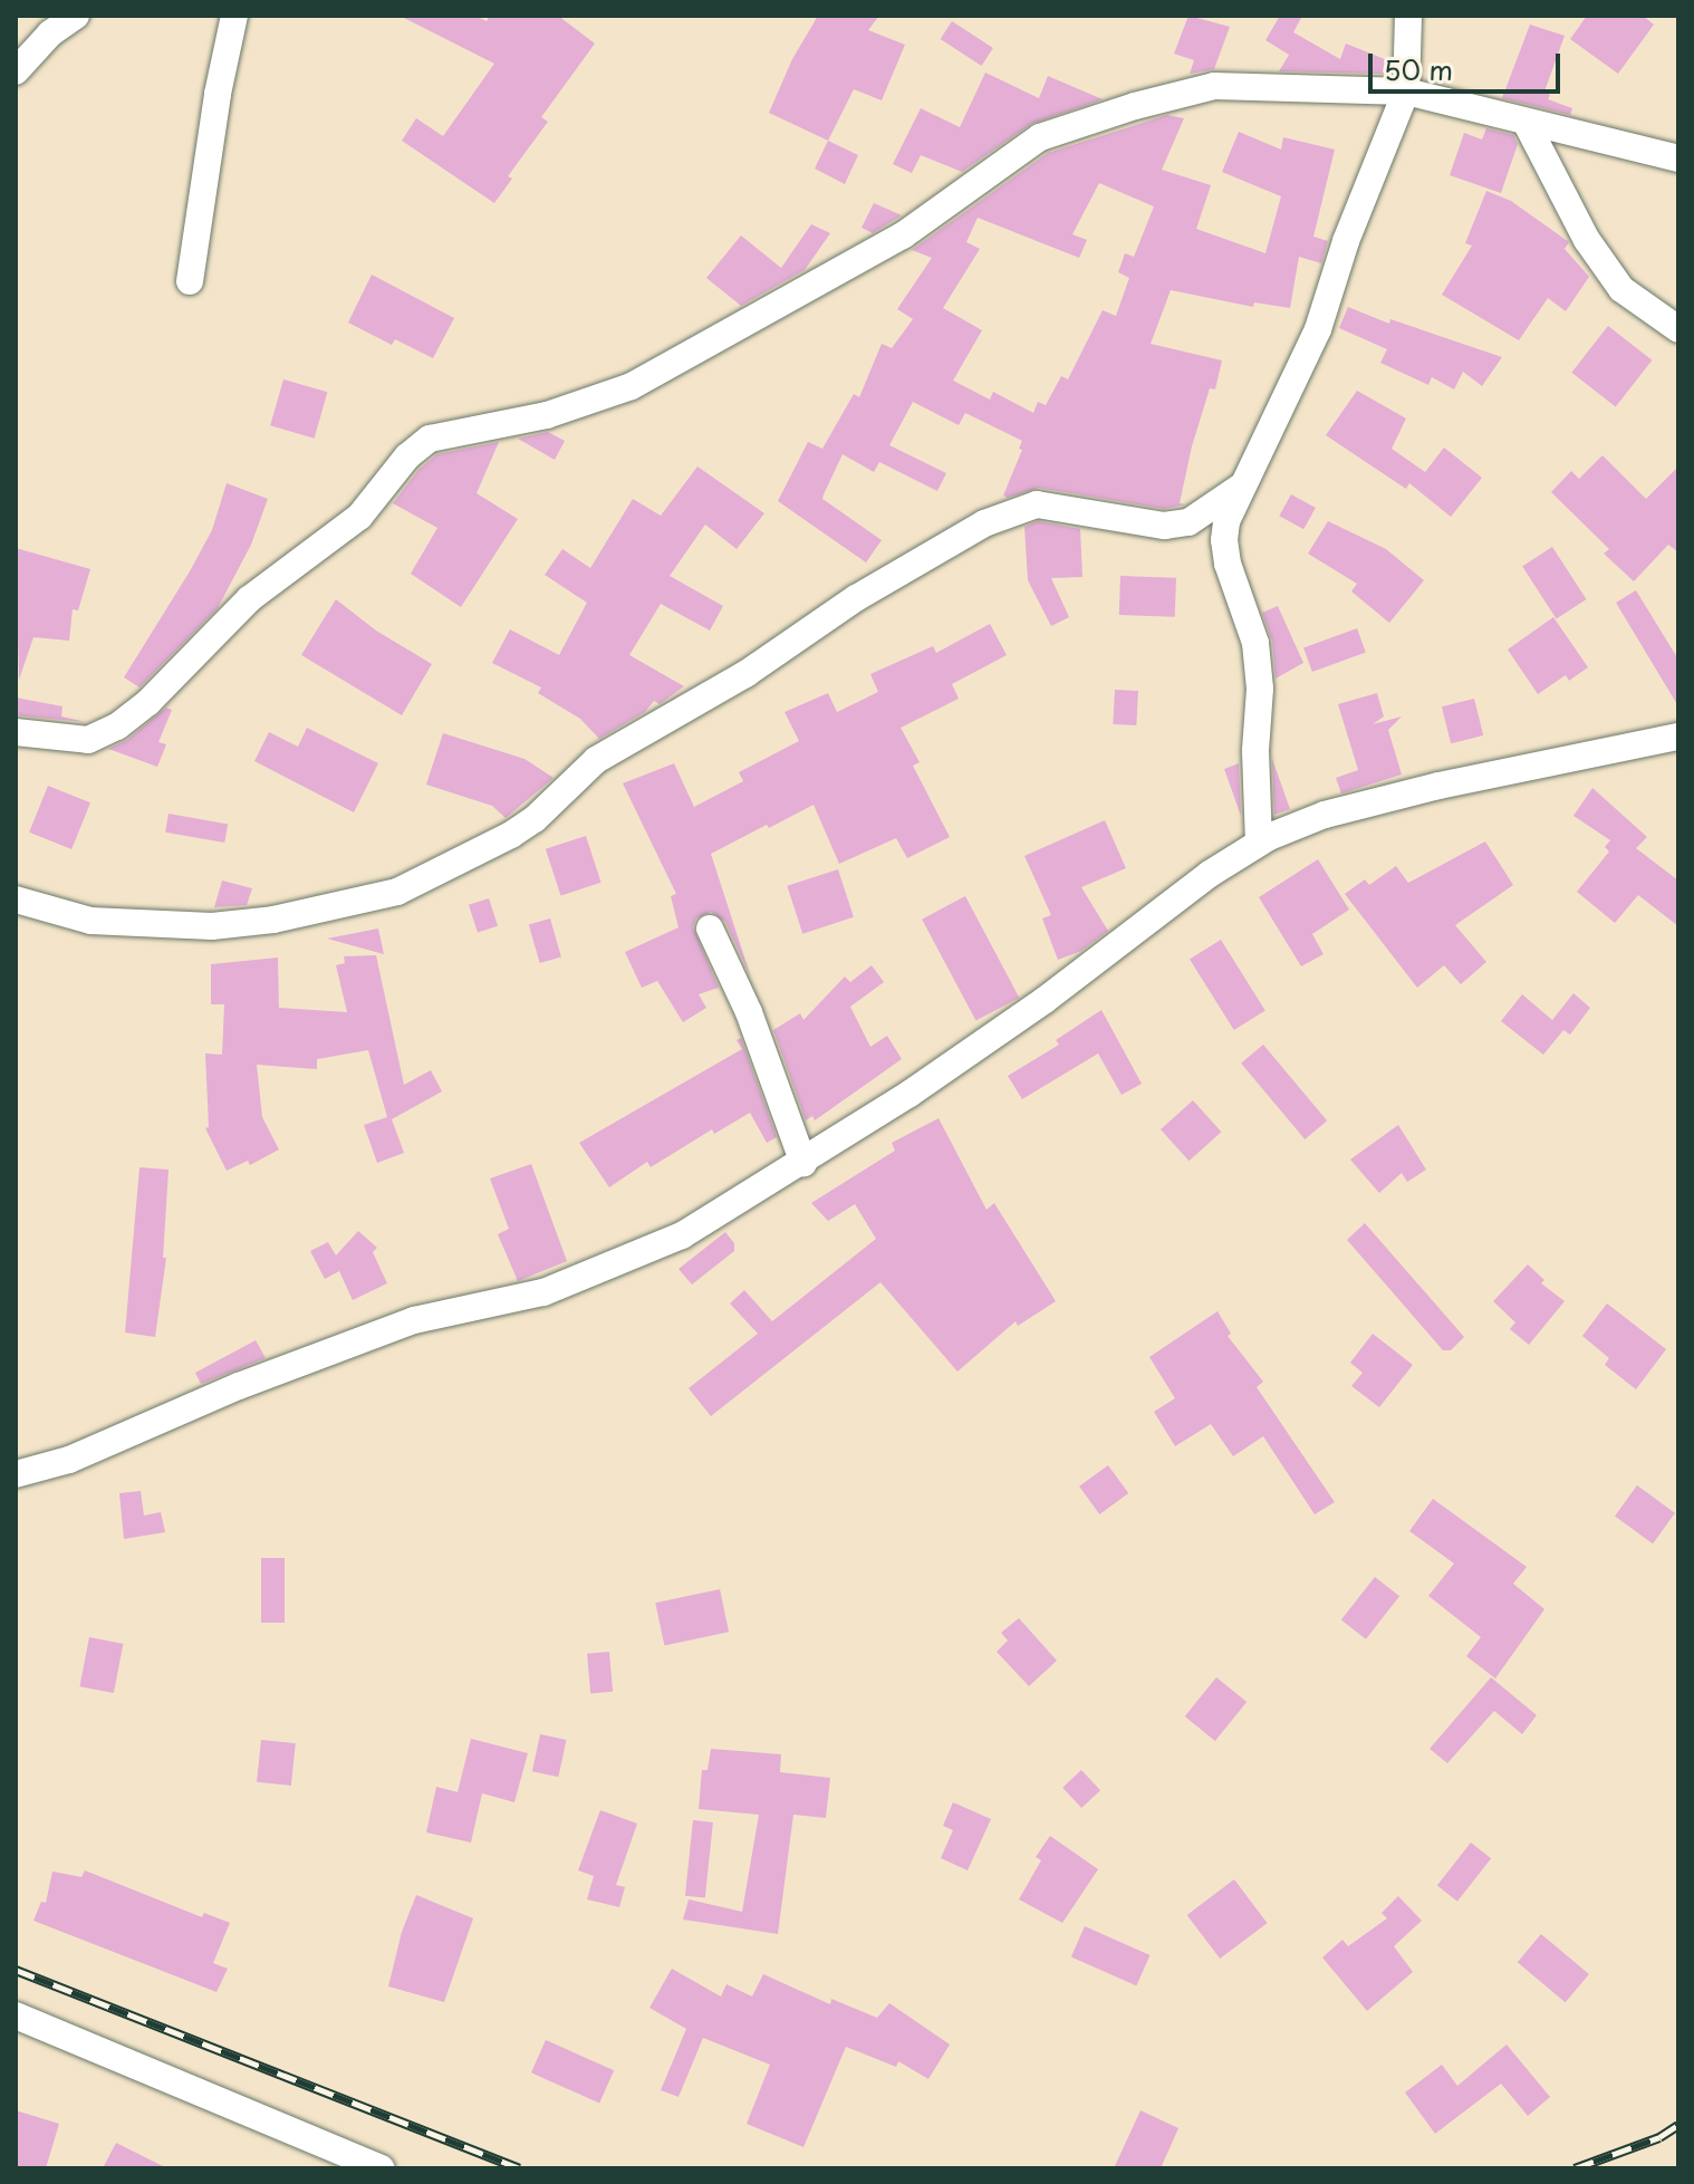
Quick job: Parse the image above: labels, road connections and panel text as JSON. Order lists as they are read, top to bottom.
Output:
{
  "scale_bar": "50 m"
}
